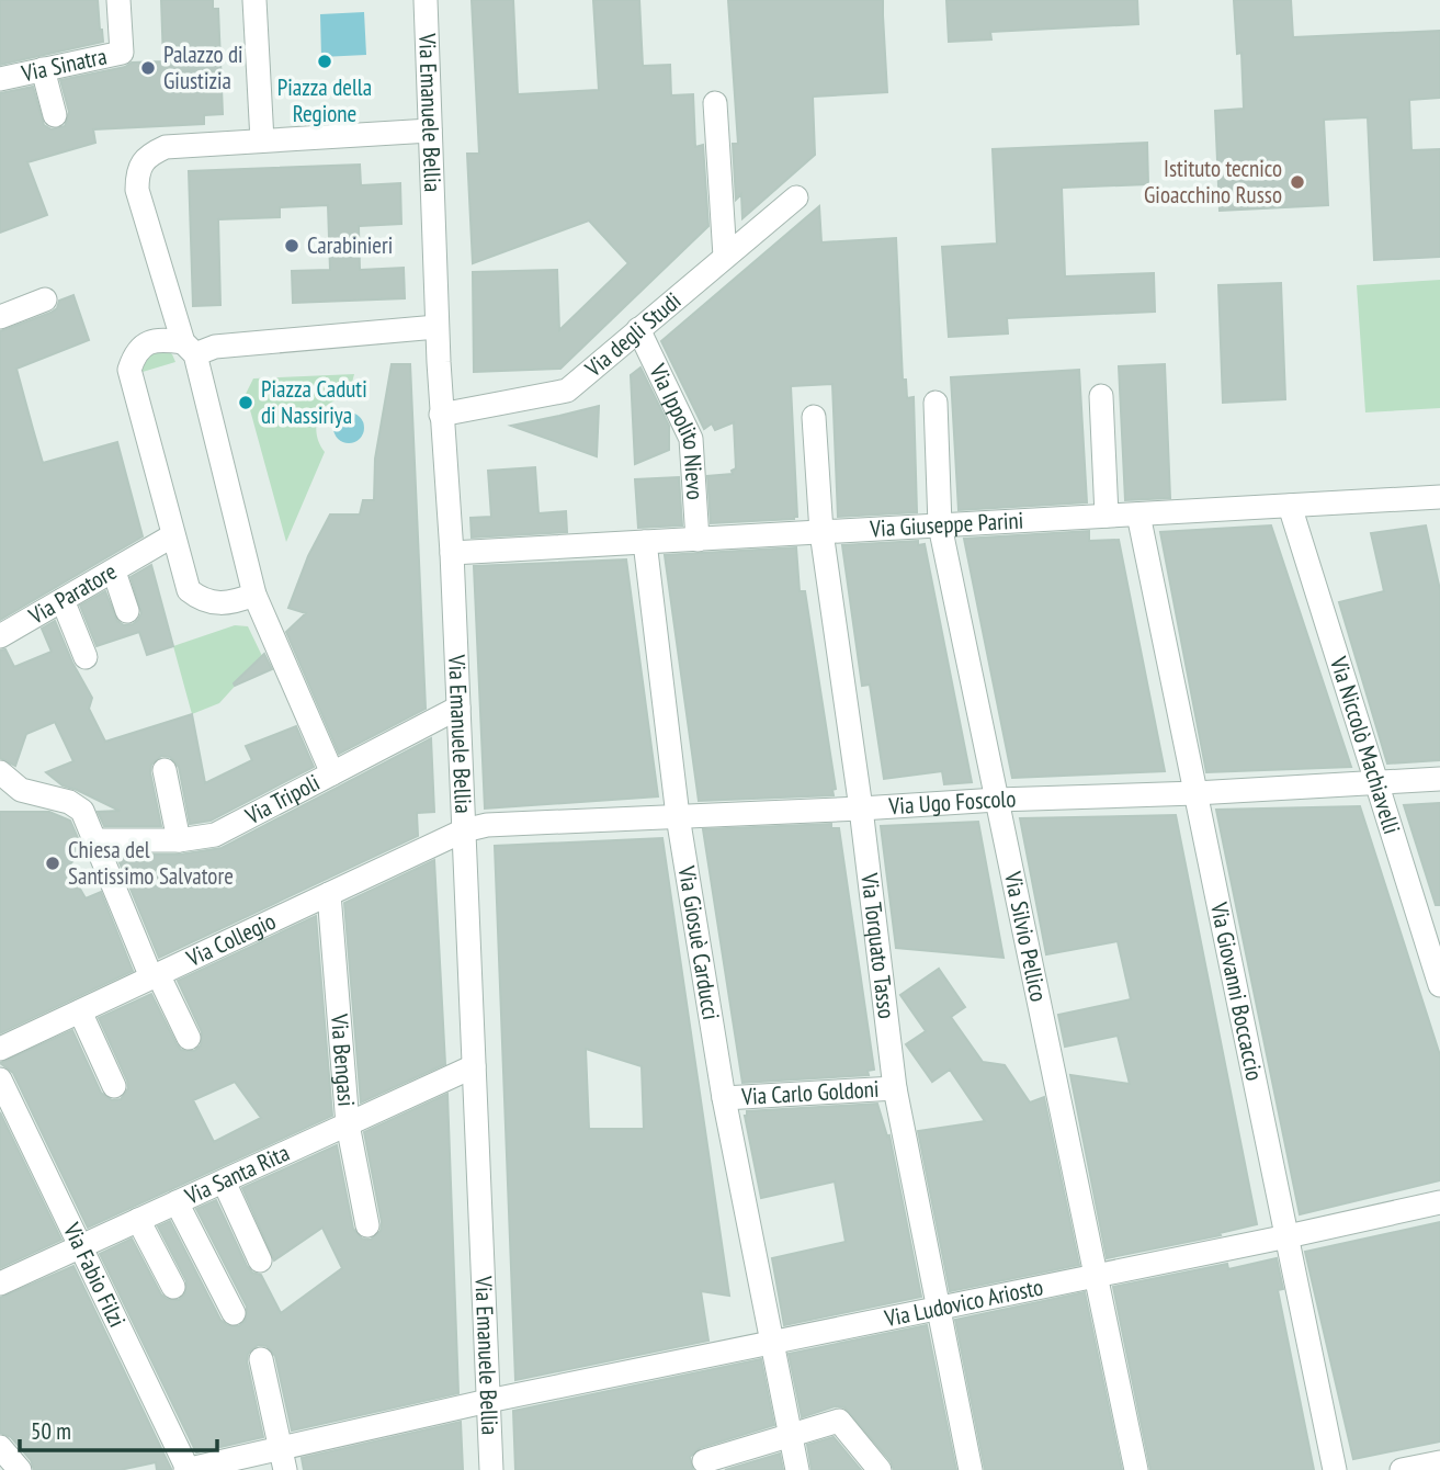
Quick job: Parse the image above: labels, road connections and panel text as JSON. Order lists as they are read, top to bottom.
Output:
{
  "streets": {
    "street": [
      "Via Sinatra",
      "Via Emanuele Bellia",
      "Via degli Studi",
      "Via Ippolito Nievo",
      "Via Giuseppe Parini",
      "Via Paratore",
      "Via Niccolò Machiavelli",
      "Via Tripoli",
      "Via Ugo Foscolo",
      "Via Silvio Pellico",
      "Via Collegio",
      "Via Giosuè Carducci",
      "Via Torquato Tasso",
      "Via Giovanni Boccaccio",
      "Via Bengasi",
      "Via Carlo Goldoni",
      "Via Santa Rita",
      "Via Fabio Filzi",
      "Via Ludovico Ariosto"
    ]
  },
  "crossings": [
    ["Via Emanuele Bellia", "Via degli Studi"],
    ["Via Emanuele Bellia", "Via Giuseppe Parini"],
    ["Via Emanuele Bellia", "Via Tripoli"],
    ["Via Emanuele Bellia", "Via Ugo Foscolo"],
    ["Via Emanuele Bellia", "Via Collegio"],
    ["Via Emanuele Bellia", "Via Santa Rita"],
    ["Via Emanuele Bellia", "Via Ludovico Ariosto"],
    ["Via degli Studi", "Via Ippolito Nievo"],
    ["Via Ippolito Nievo", "Via Giuseppe Parini"],
    ["Via Giuseppe Parini", "Via Niccolò Machiavelli"],
    ["Via Giuseppe Parini", "Via Silvio Pellico"],
    ["Via Giuseppe Parini", "Via Giosuè Carducci"],
    ["Via Giuseppe Parini", "Via Torquato Tasso"],
    ["Via Giuseppe Parini", "Via Giovanni Boccaccio"],
    ["Via Niccolò Machiavelli", "Via Ugo Foscolo"],
    ["Via Ugo Foscolo", "Via Silvio Pellico"],
    ["Via Ugo Foscolo", "Via Collegio"],
    ["Via Ugo Foscolo", "Via Giosuè Carducci"],
    ["Via Ugo Foscolo", "Via Torquato Tasso"],
    ["Via Ugo Foscolo", "Via Giovanni Boccaccio"],
    ["Via Silvio Pellico", "Via Ludovico Ariosto"],
    ["Via Collegio", "Via Bengasi"],
    ["Via Giosuè Carducci", "Via Carlo Goldoni"],
    ["Via Giosuè Carducci", "Via Ludovico Ariosto"],
    ["Via Torquato Tasso", "Via Carlo Goldoni"],
    ["Via Torquato Tasso", "Via Ludovico Ariosto"],
    ["Via Giovanni Boccaccio", "Via Ludovico Ariosto"],
    ["Via Bengasi", "Via Santa Rita"],
    ["Via Santa Rita", "Via Fabio Filzi"],
    ["Via Fabio Filzi", "Via Ludovico Ariosto"]
  ],
  "places": [
    "Piazza della Regione",
    "Palazzo di Giustizia",
    "Istituto tecnico Gioacchino Russo",
    "Carabinieri",
    "Piazza Caduti di Nassiriya",
    "Chiesa del Santissimo Salvatore"
  ],
  "scale_bar": "50 m"
}
